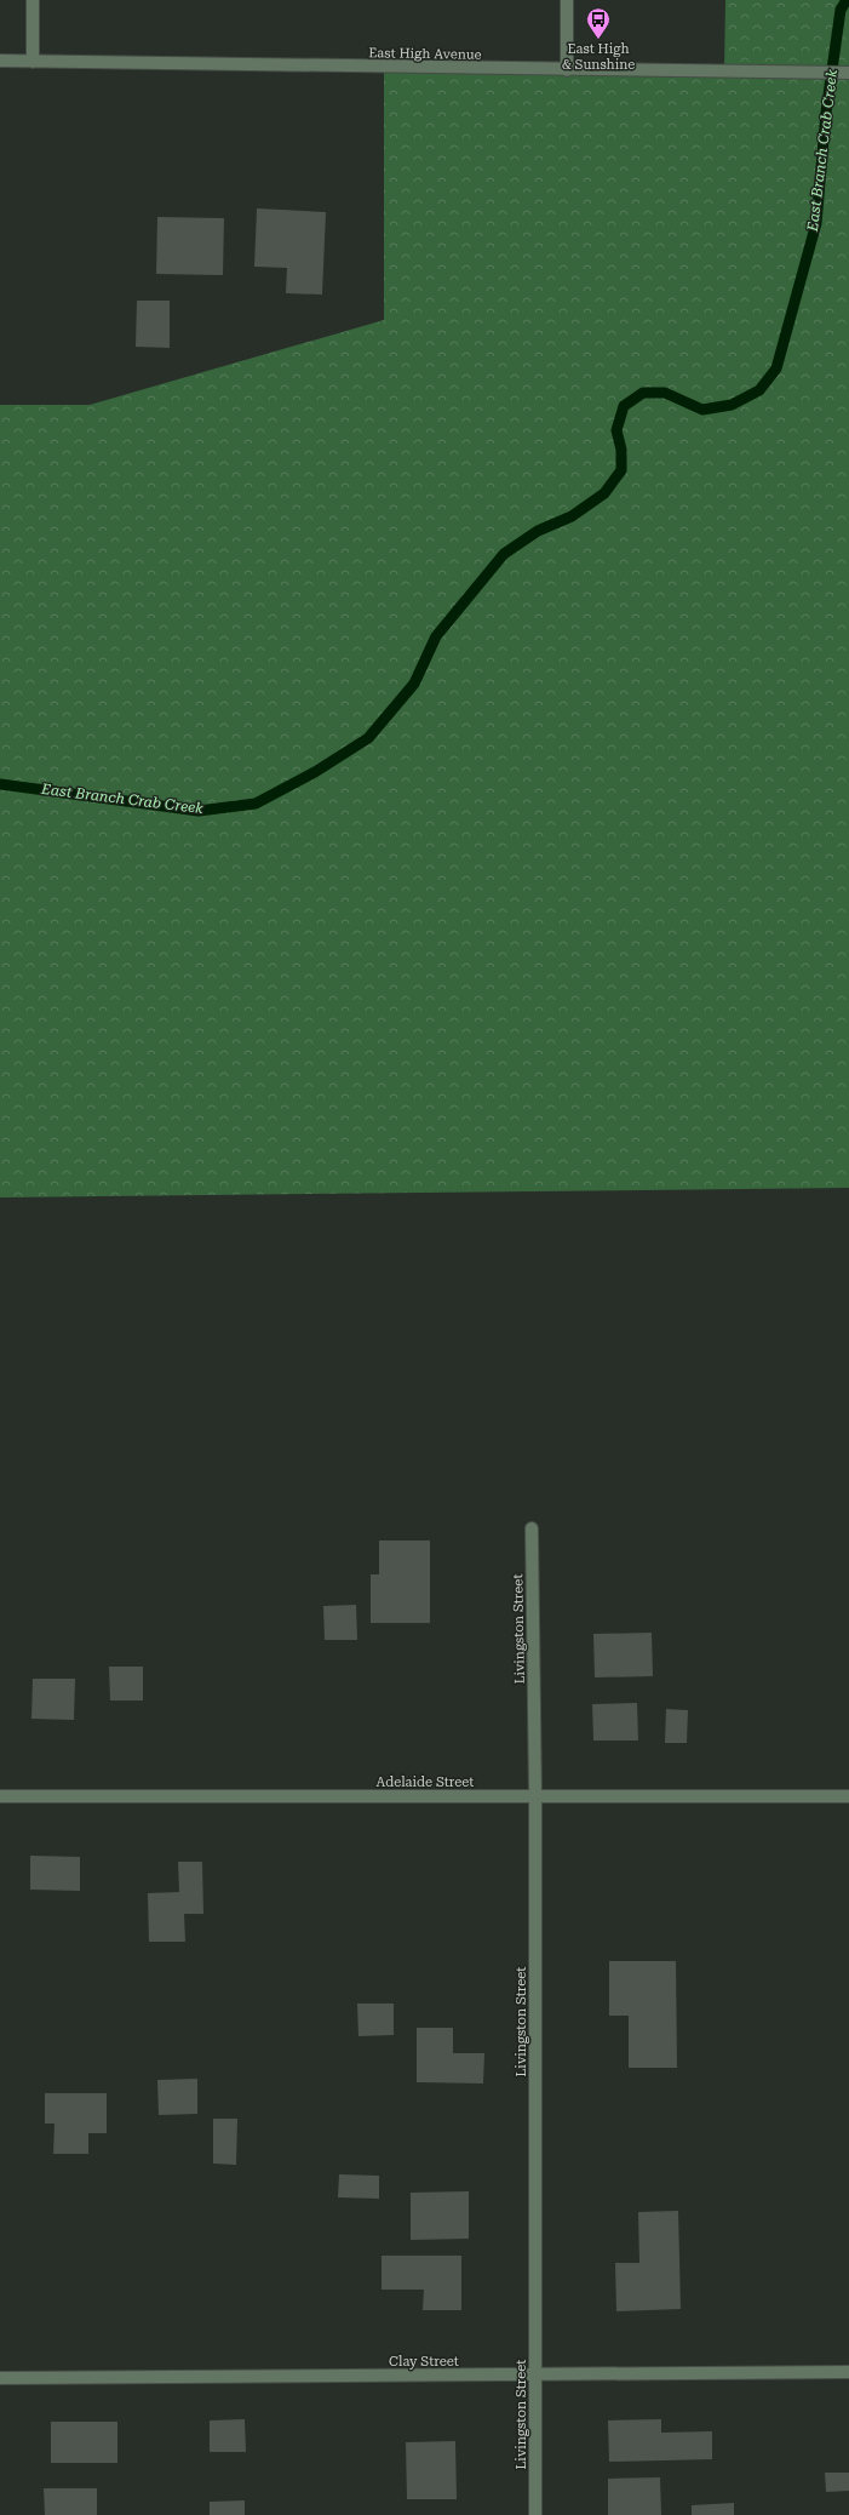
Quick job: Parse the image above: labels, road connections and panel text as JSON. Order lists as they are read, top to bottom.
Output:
{
  "streets": {
    "street": [
      "East High Avenue",
      "Livingston Street",
      "Adelaide Street",
      "Clay Street"
    ]
  },
  "crossings": [
    ["Livingston Street", "Adelaide Street"],
    ["Livingston Street", "Clay Street"]
  ],
  "water": ["East Branch Crab Creek"],
  "places": {
    "bus stop": ["East High & Sunshine"]
  }
}
